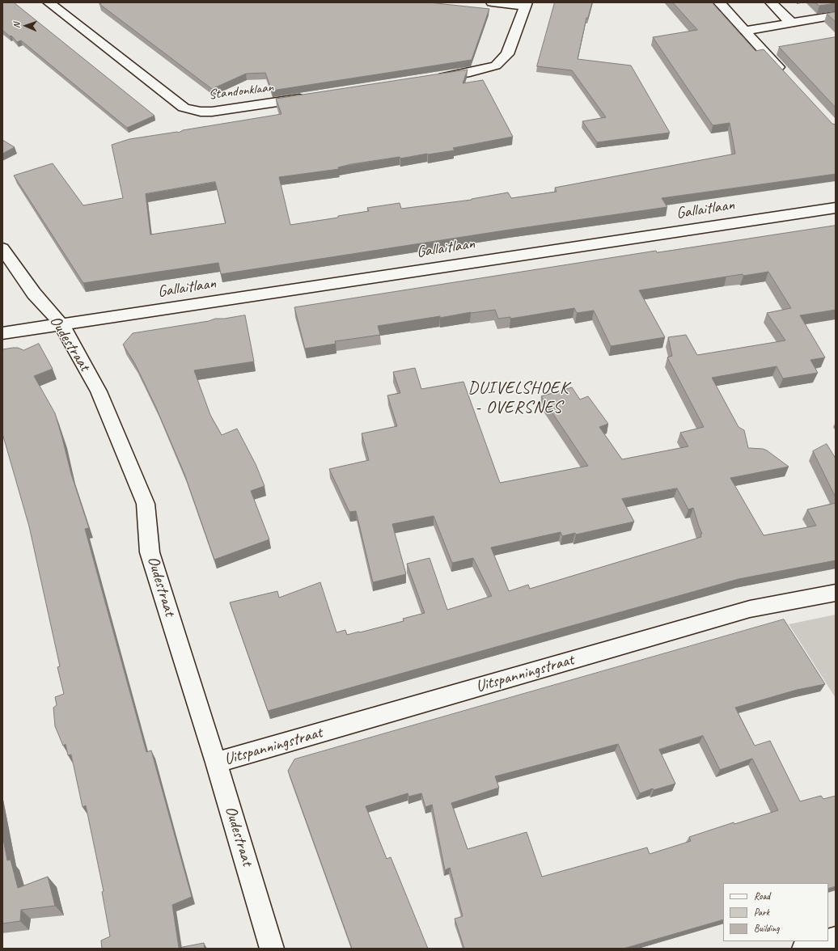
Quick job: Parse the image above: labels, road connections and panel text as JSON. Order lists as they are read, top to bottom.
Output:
{
  "streets": {
    "street": [
      "Standonklaan",
      "Gallaitlaan",
      "Oudestraat",
      "Uitspanningstraat"
    ]
  },
  "crossings": [
    ["Gallaitlaan", "Oudestraat"],
    ["Oudestraat", "Uitspanningstraat"]
  ],
  "districts": ["DUIVELSHOEK - OVERSNES"],
  "legend": ["Road", "Park", "Building"],
  "north": "left"
}
